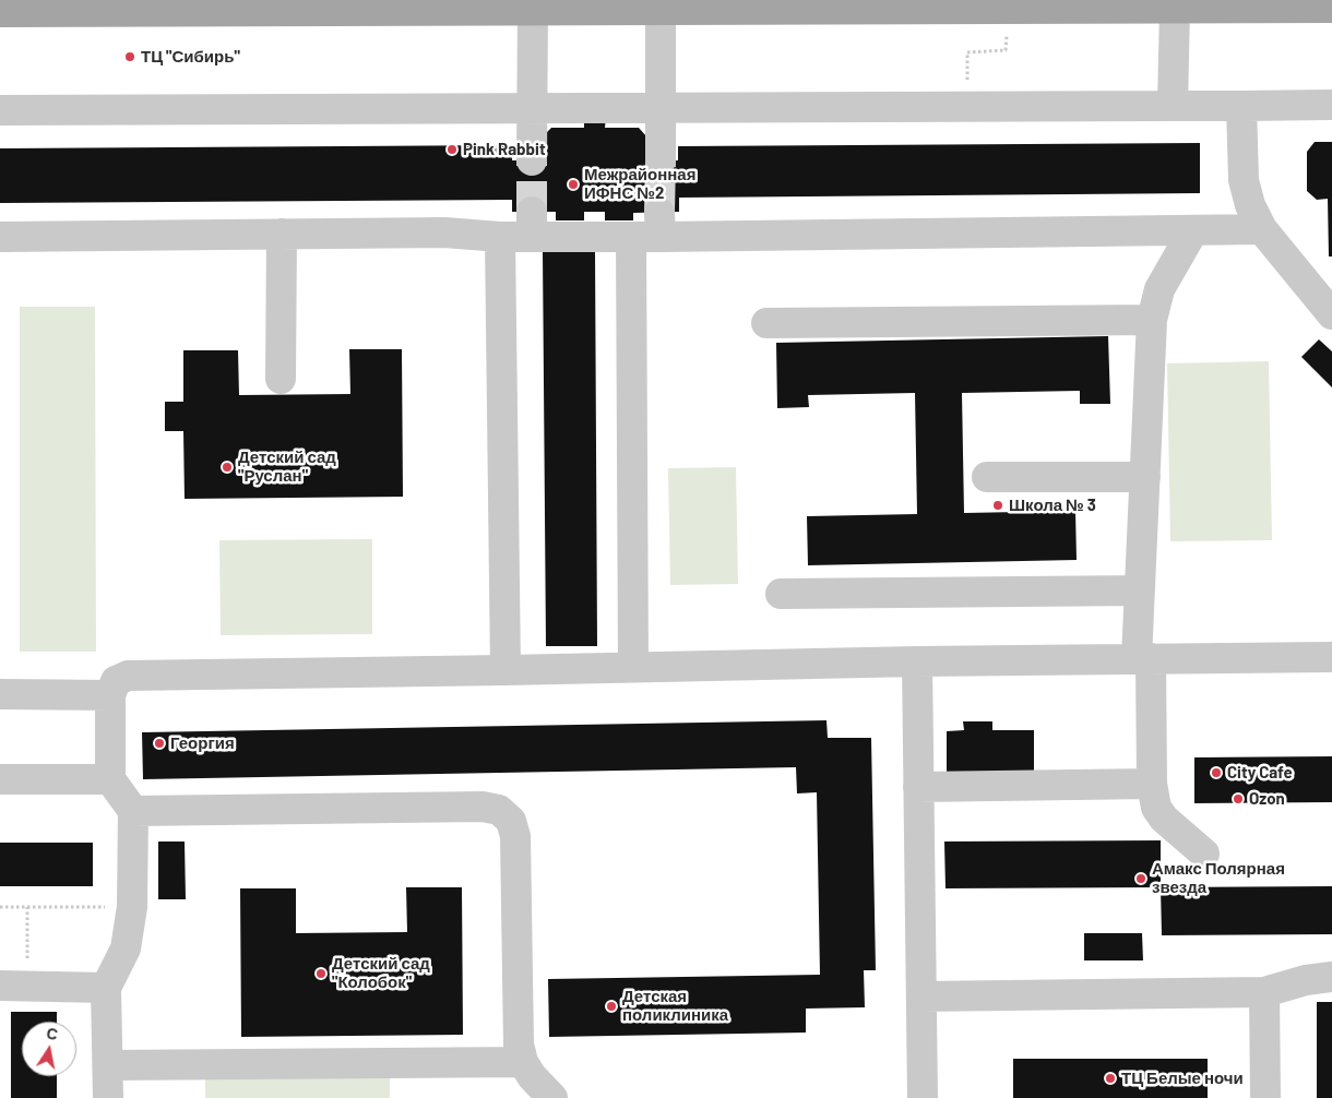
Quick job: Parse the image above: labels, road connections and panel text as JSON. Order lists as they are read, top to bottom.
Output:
{
  "places": [
    "ТЦ \"Сибирь\"",
    "Pink Rabbit",
    "Межрайонная ИФНС №2",
    "Детский сад \"Руслан\"",
    "Школа № 3",
    "Георгия",
    "City Cafe",
    "Ozon",
    "Амакс Полярная звезда",
    "Детский сад \"Колобок\"",
    "Детская поликлиника",
    "ТЦ Белые ночи"
  ],
  "north": "top"
}
